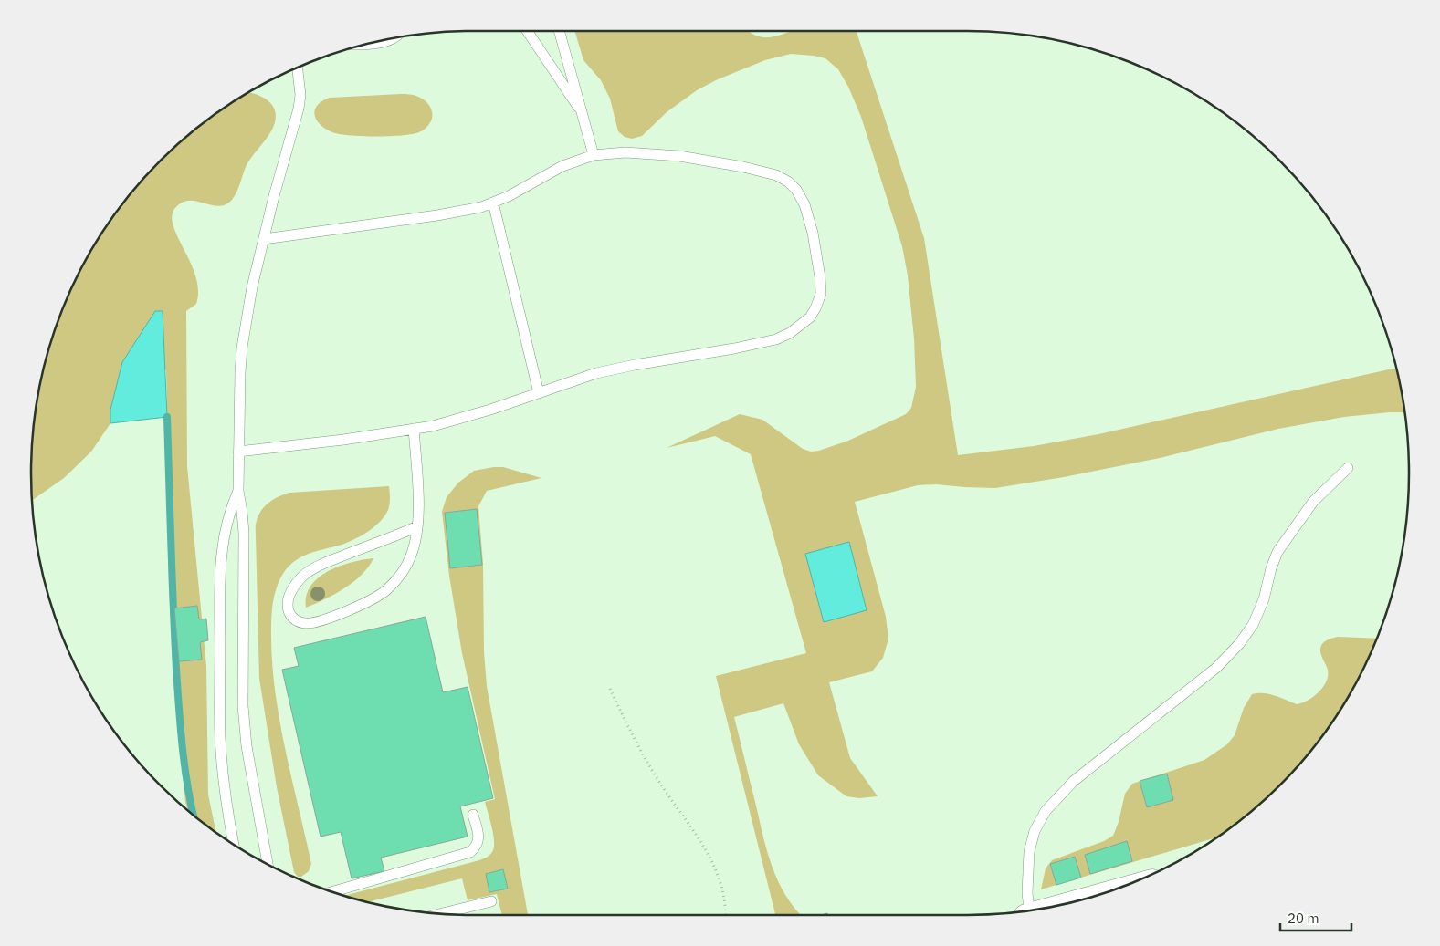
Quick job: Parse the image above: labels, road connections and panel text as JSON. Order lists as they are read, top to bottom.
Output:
{
  "scale_bar": "20 m"
}
